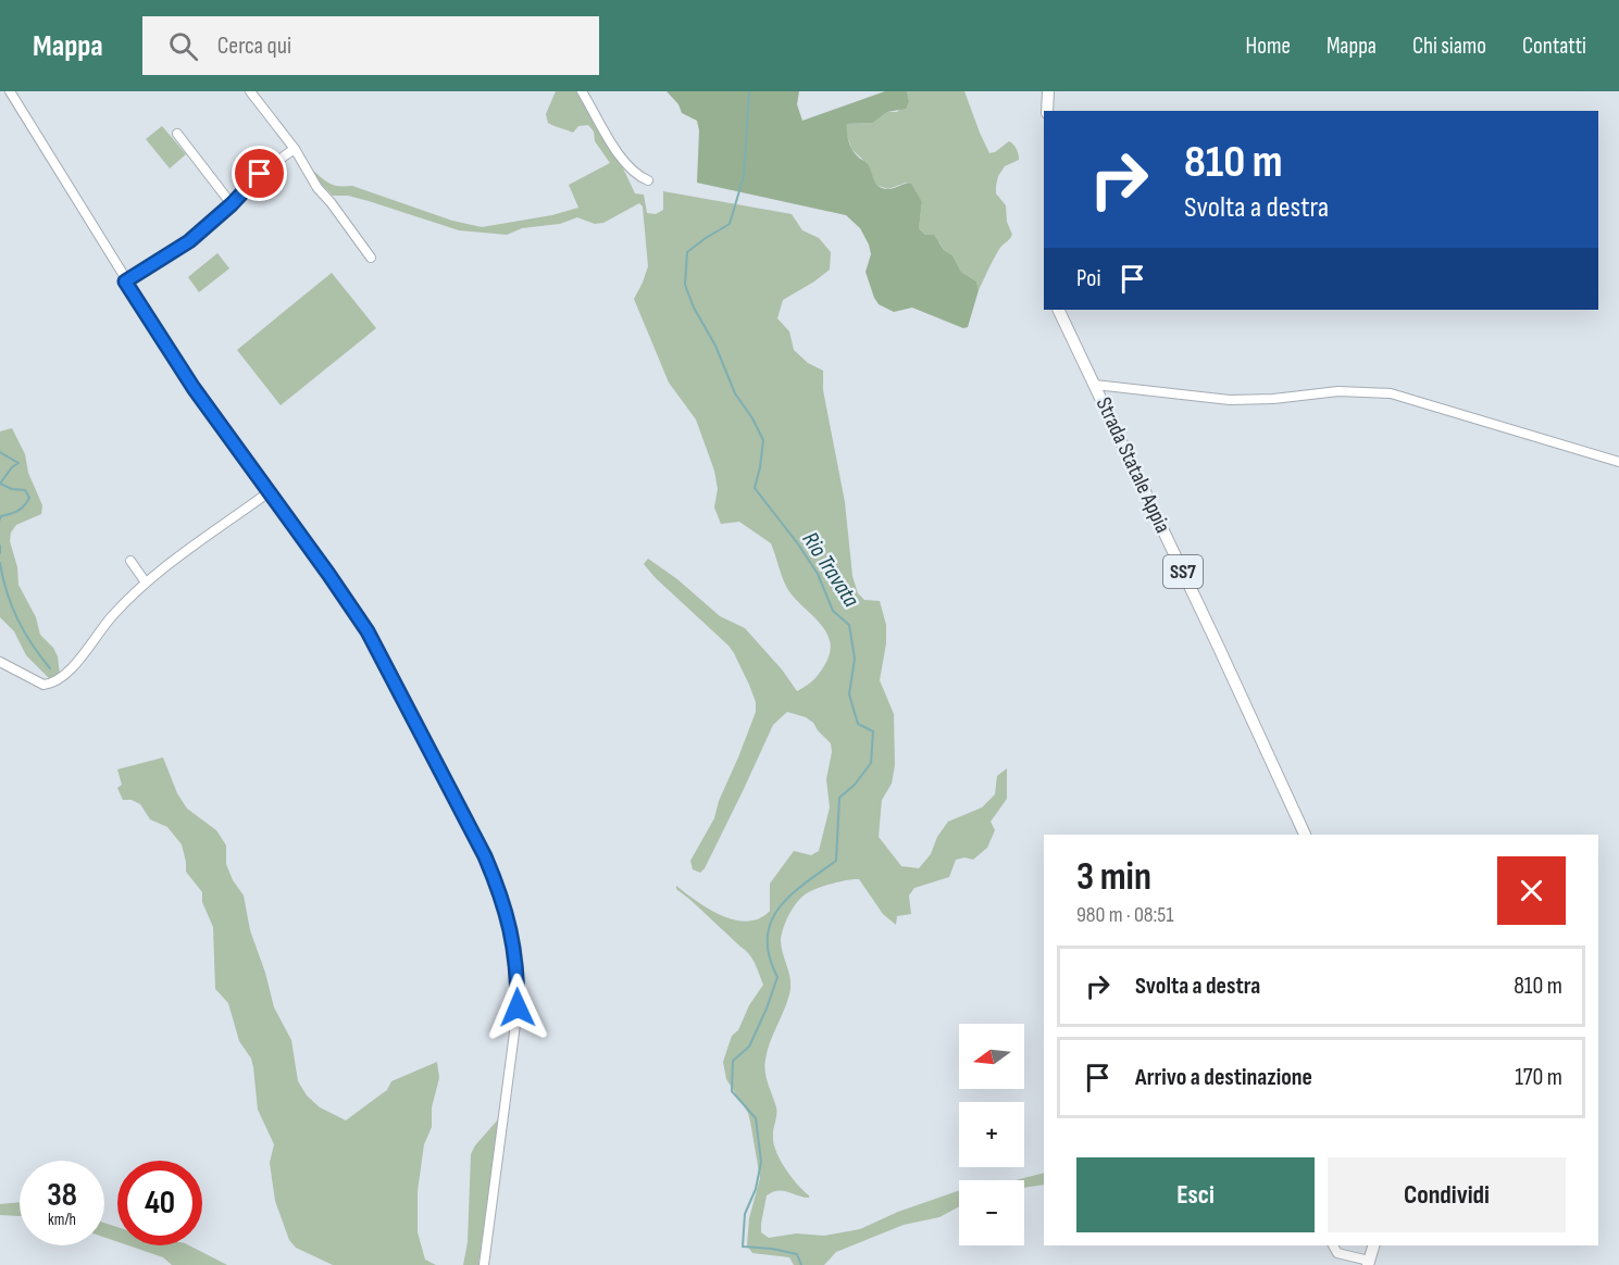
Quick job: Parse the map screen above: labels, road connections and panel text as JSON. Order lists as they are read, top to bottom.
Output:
{
  "streets": {
    "main road": ["Strada Statale Appia", "SS7"]
  },
  "water": ["Rio Travata"],
  "north": "left",
  "page": {
    "header": "Mappa",
    "search": "Cerca qui",
    "nav": [
      "Home",
      "Mappa",
      "Chi siamo",
      "Contatti"
    ],
    "turn": ["810 m", "Svolta a destra"],
    "then": "Poi",
    "heading": ["3 min", "980 m · 08:51"],
    "list": [
      {
        "name": "Svolta a destra",
        "value": "810 m"
      },
      {
        "name": "Arrivo a destinazione",
        "value": "170 m"
      }
    ],
    "map_buttons": ["+", "−"],
    "buttons": ["Esci", "Condividi"],
    "speed": "38 km/h",
    "limit": "40"
  }
}
